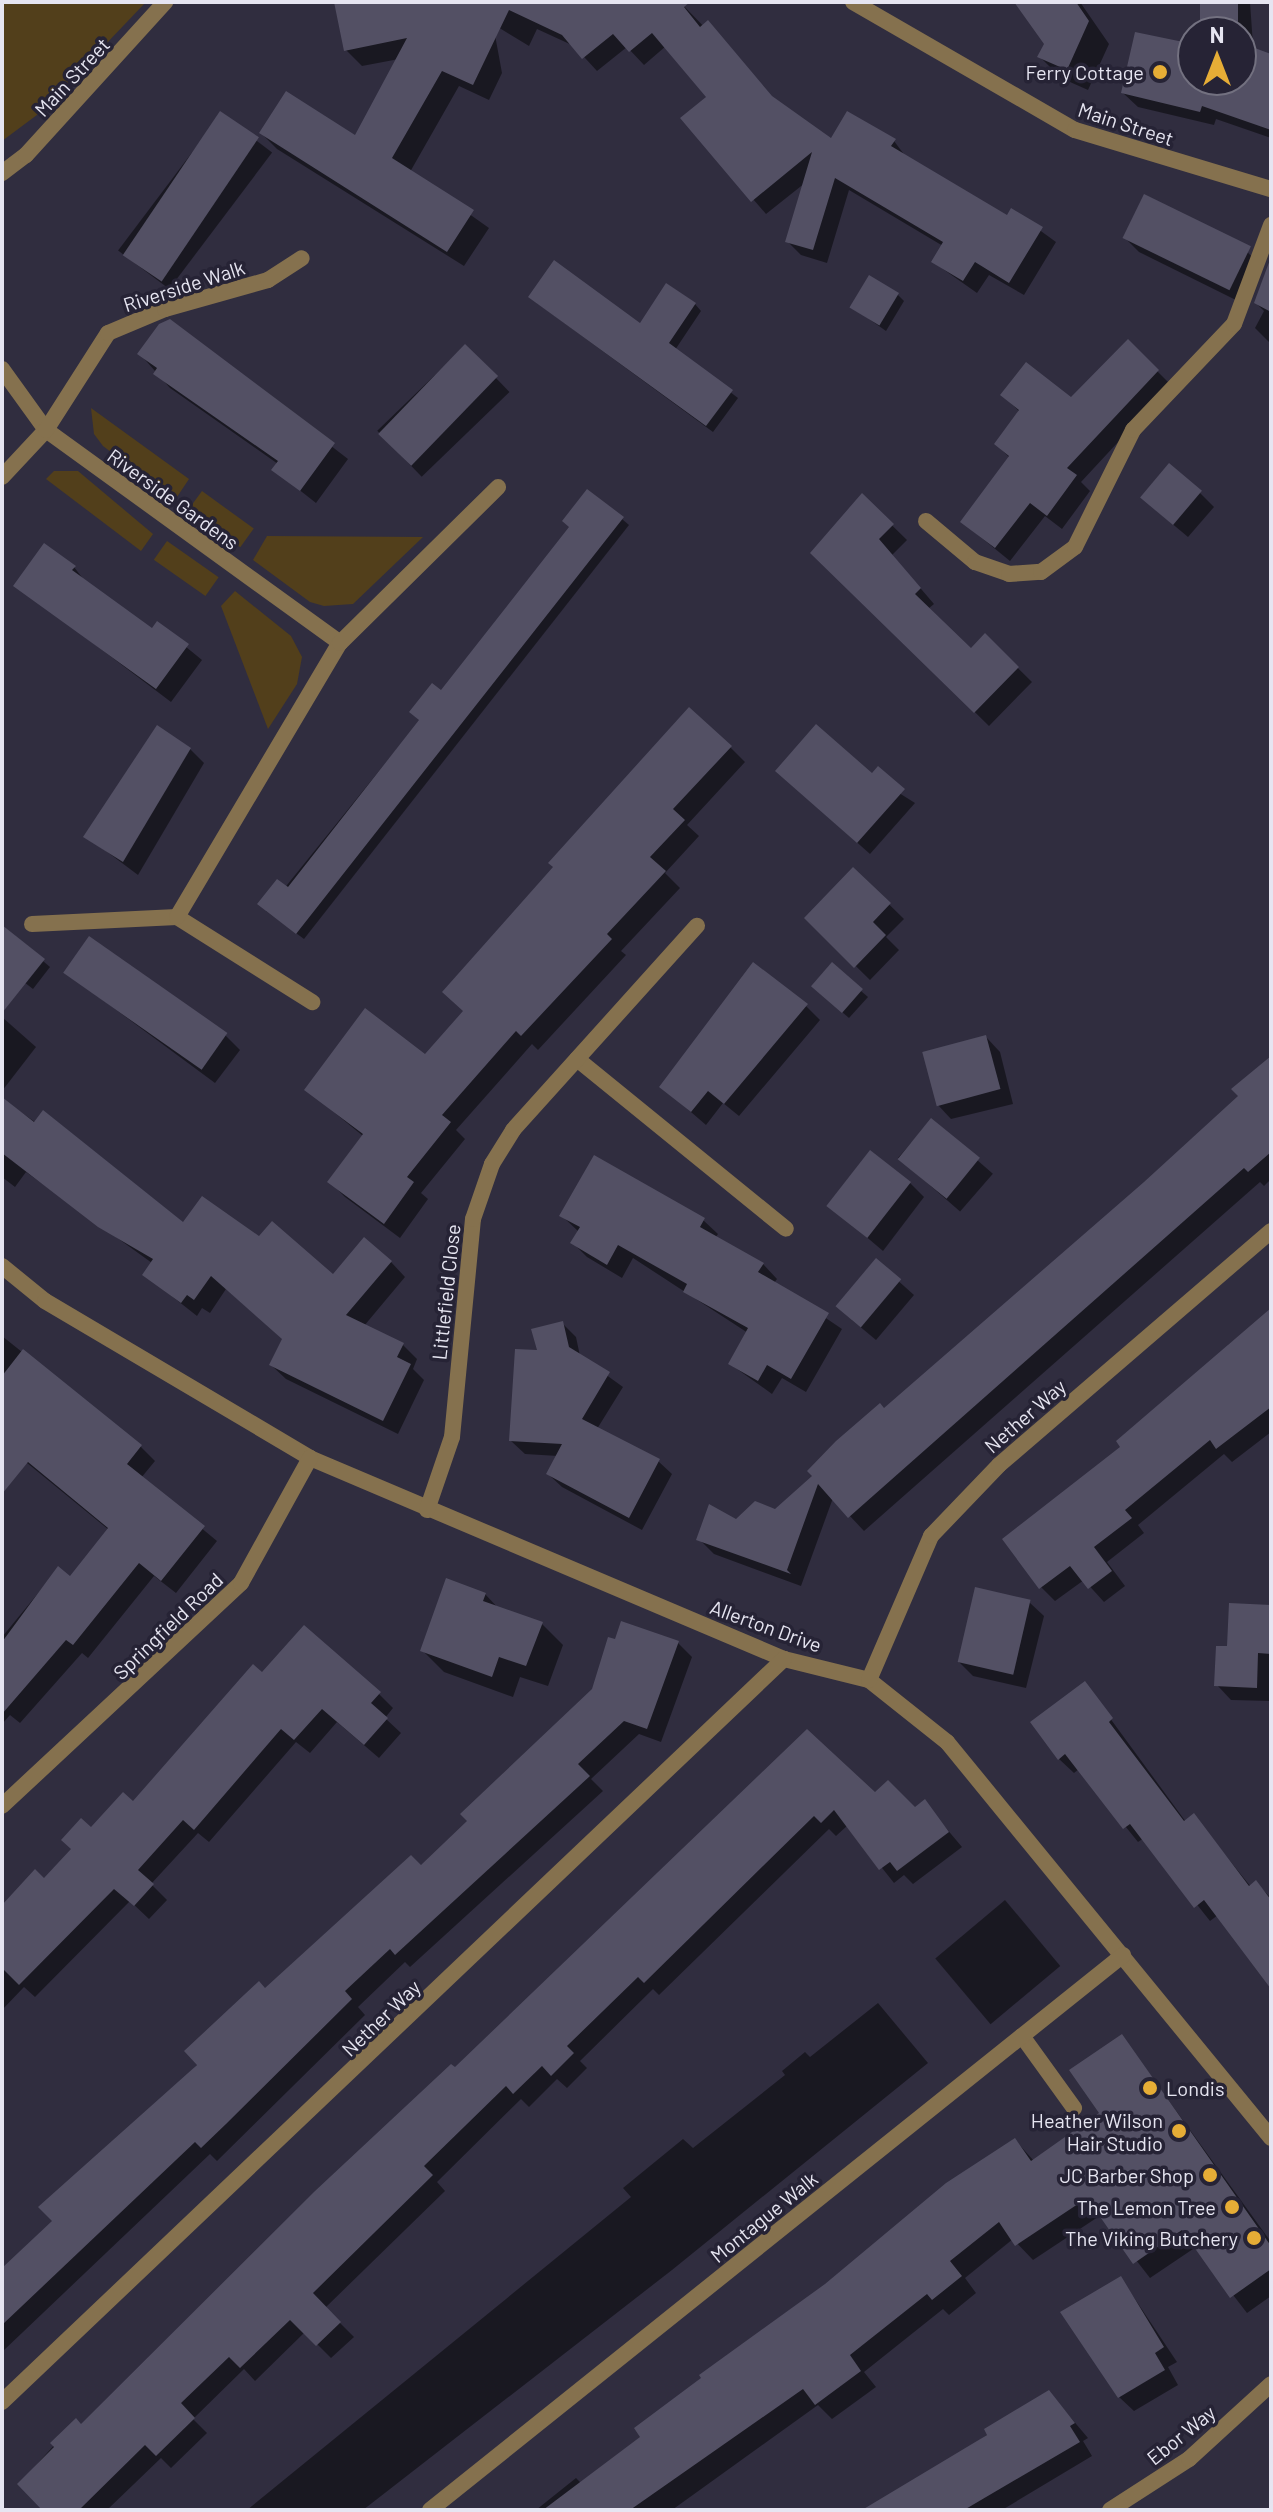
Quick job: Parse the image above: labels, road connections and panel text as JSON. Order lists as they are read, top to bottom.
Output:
{
  "streets": {
    "street": [
      "Main Street",
      "Riverside Walk",
      "Riverside Gardens",
      "Littlefield Close",
      "Nether Way",
      "Springfield Road",
      "Allerton Drive",
      "Montague Walk",
      "Ebor Way"
    ]
  },
  "crossings": [
    ["Riverside Walk", "Riverside Gardens"],
    ["Littlefield Close", "Allerton Drive"],
    ["Nether Way", "Allerton Drive"],
    ["Springfield Road", "Allerton Drive"],
    ["Allerton Drive", "Montague Walk"]
  ],
  "places": [
    "Ferry Cottage",
    "Londis",
    "Heather Wilson Hair Studio",
    "JC Barber Shop",
    "The Lemon Tree",
    "The Viking Butchery"
  ],
  "north": "top"
}
